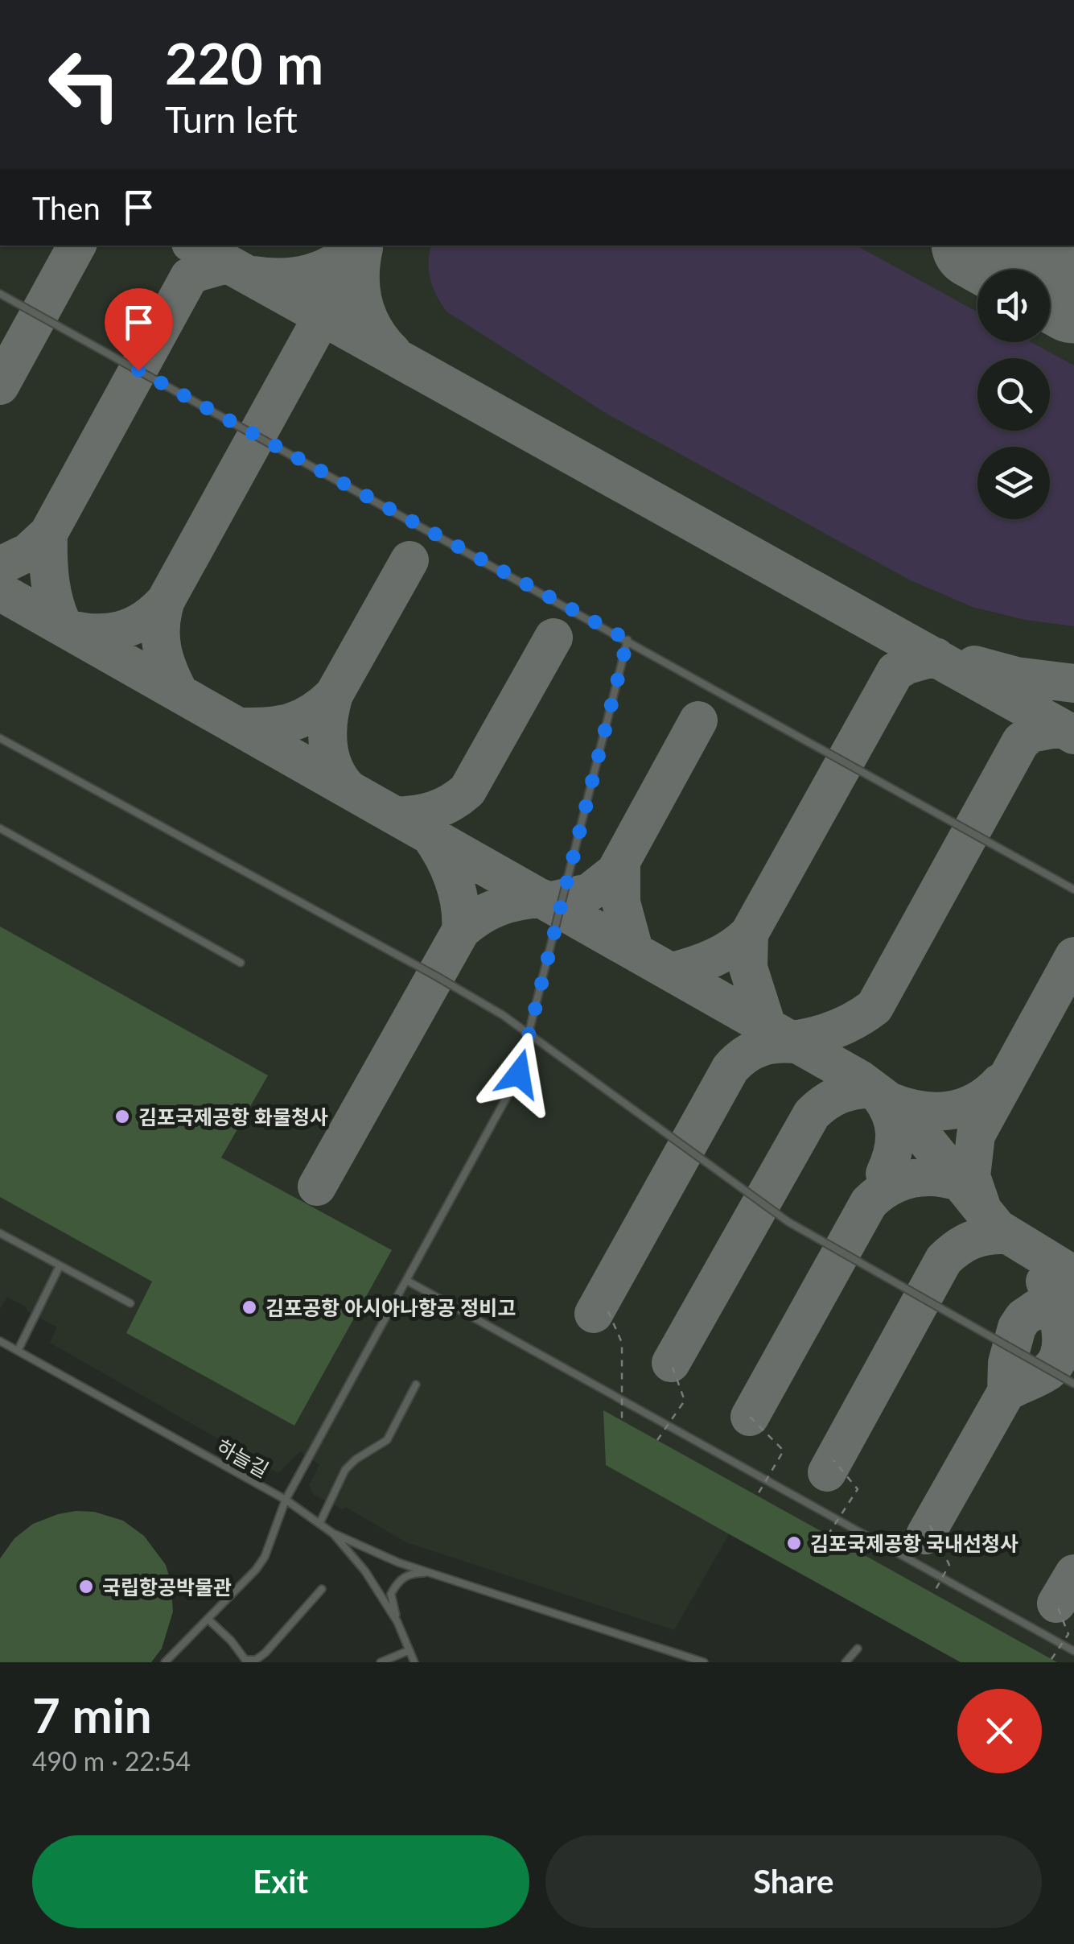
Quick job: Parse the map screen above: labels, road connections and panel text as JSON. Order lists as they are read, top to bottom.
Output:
{
  "streets": {
    "lane": ["하늘길"]
  },
  "places": [
    "김포국제공항 화물청사",
    "김포공항 아시아나항공 정비고",
    "김포국제공항 국내선청사",
    "국립항공박물관"
  ],
  "page": {
    "turn": ["220 m", "Turn left"],
    "then": "Then",
    "heading": ["7 min", "490 m · 22:54"],
    "buttons": ["Exit", "Share"]
  }
}
